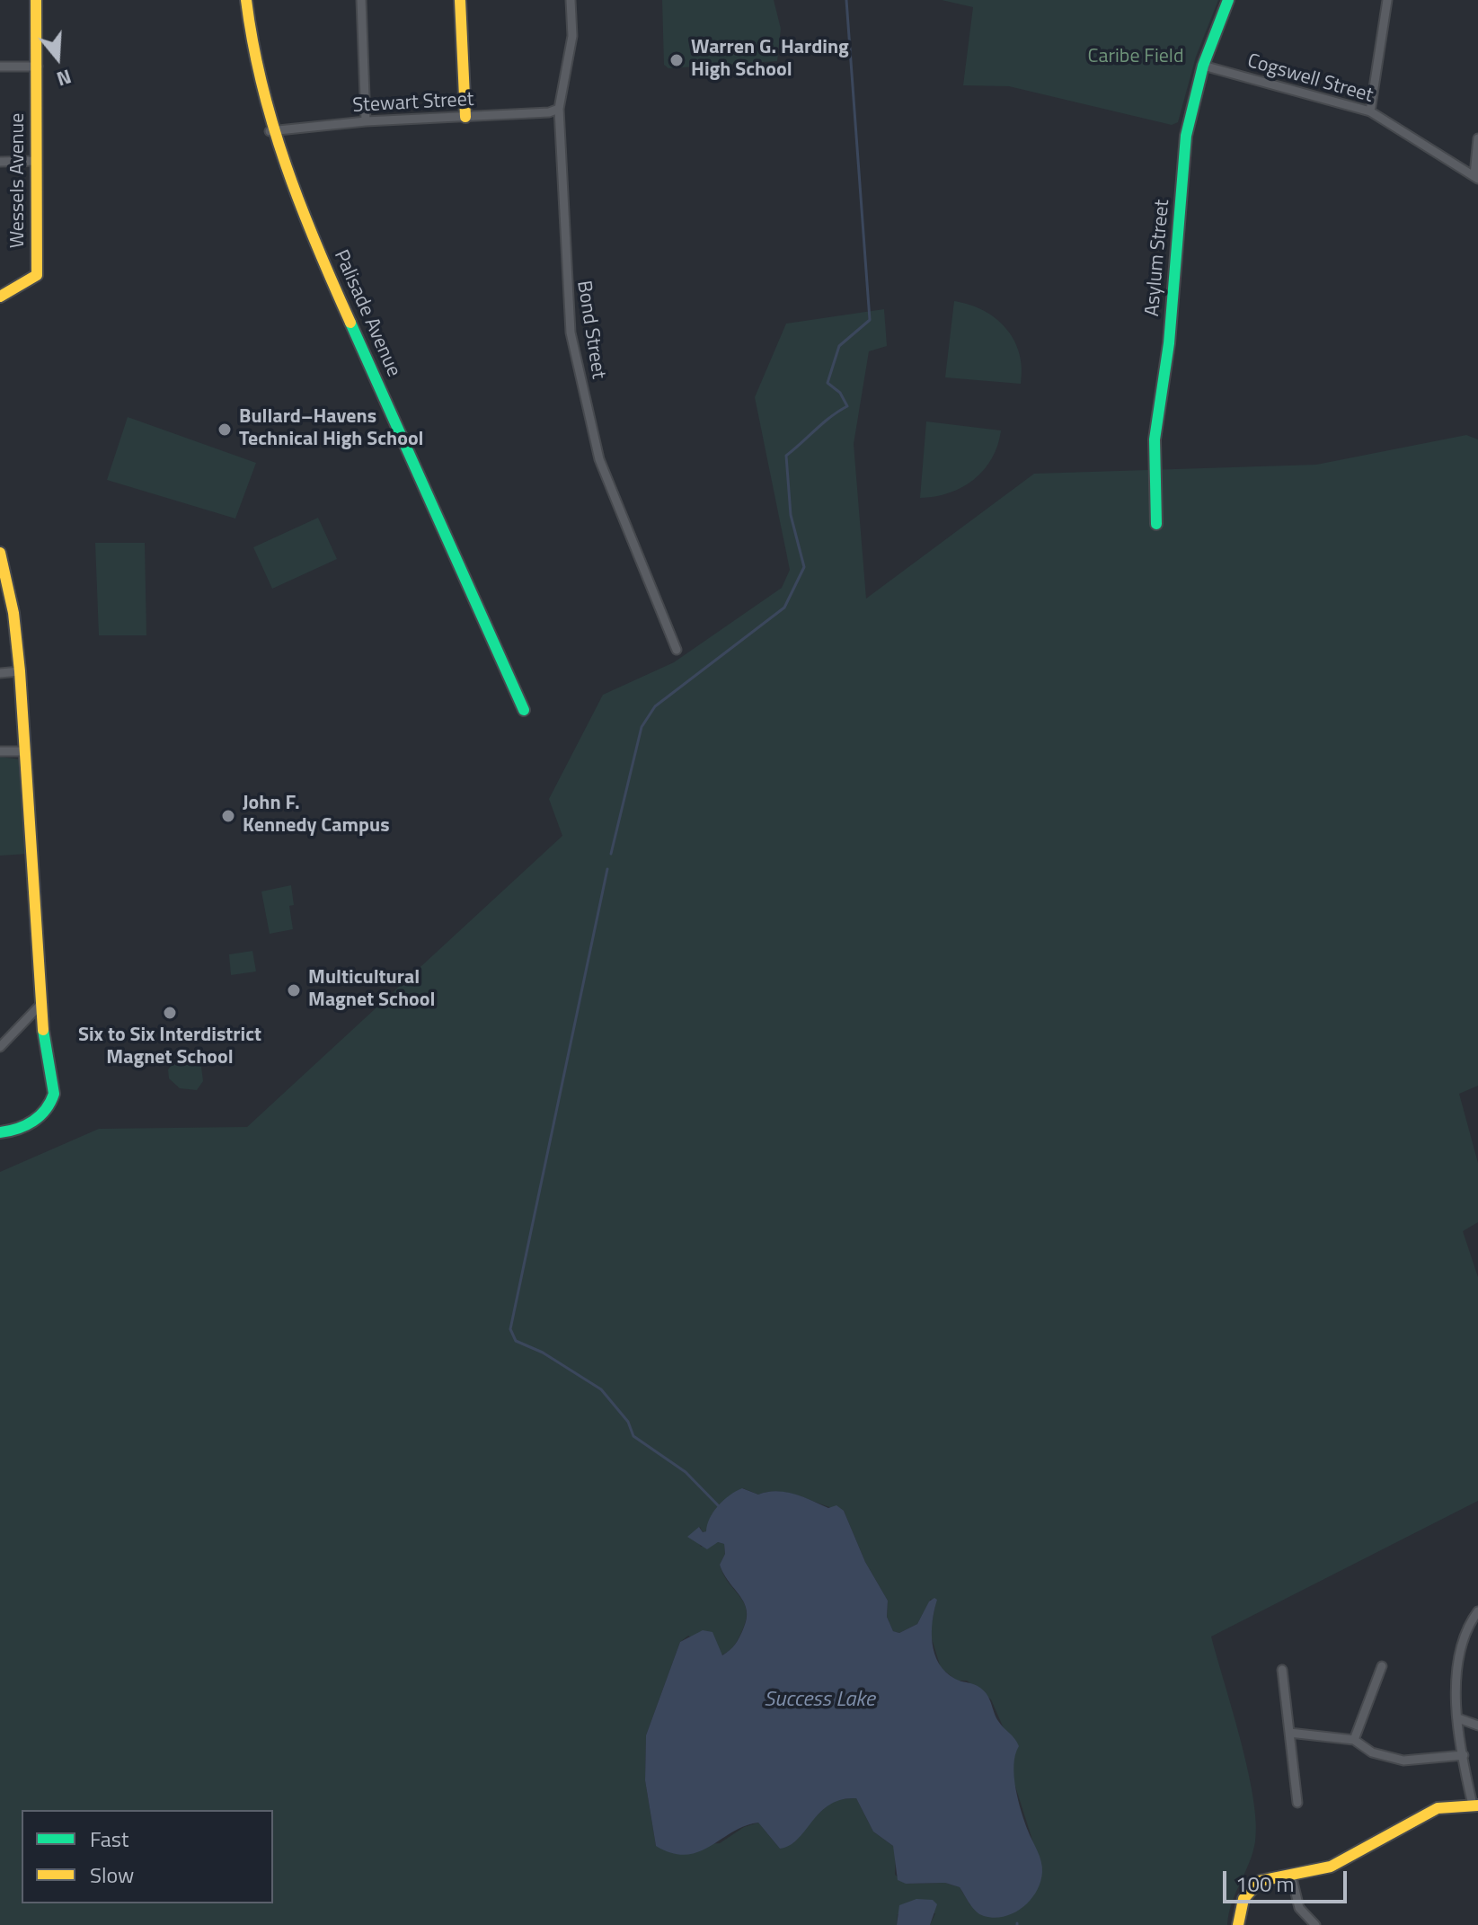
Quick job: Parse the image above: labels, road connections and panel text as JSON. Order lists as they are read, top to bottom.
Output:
{
  "streets": {
    "street": [
      "Cogswell Street",
      "Stewart Street",
      "Wessels Avenue",
      "Asylum Street",
      "Palisade Avenue",
      "Bond Street"
    ]
  },
  "crossings": [
    ["Cogswell Street", "Asylum Street"],
    ["Stewart Street", "Palisade Avenue"],
    ["Stewart Street", "Bond Street"]
  ],
  "water": ["Success Lake"],
  "parks": ["Caribe Field"],
  "places": [
    "Warren G. Harding High School",
    "Bullard–Havens Technical High School",
    "John F. Kennedy Campus",
    "Multicultural Magnet School",
    "Six to Six Interdistrict Magnet School"
  ],
  "legend": ["Fast", "Slow"],
  "scale_bar": "100 m",
  "north": "bottom"
}
